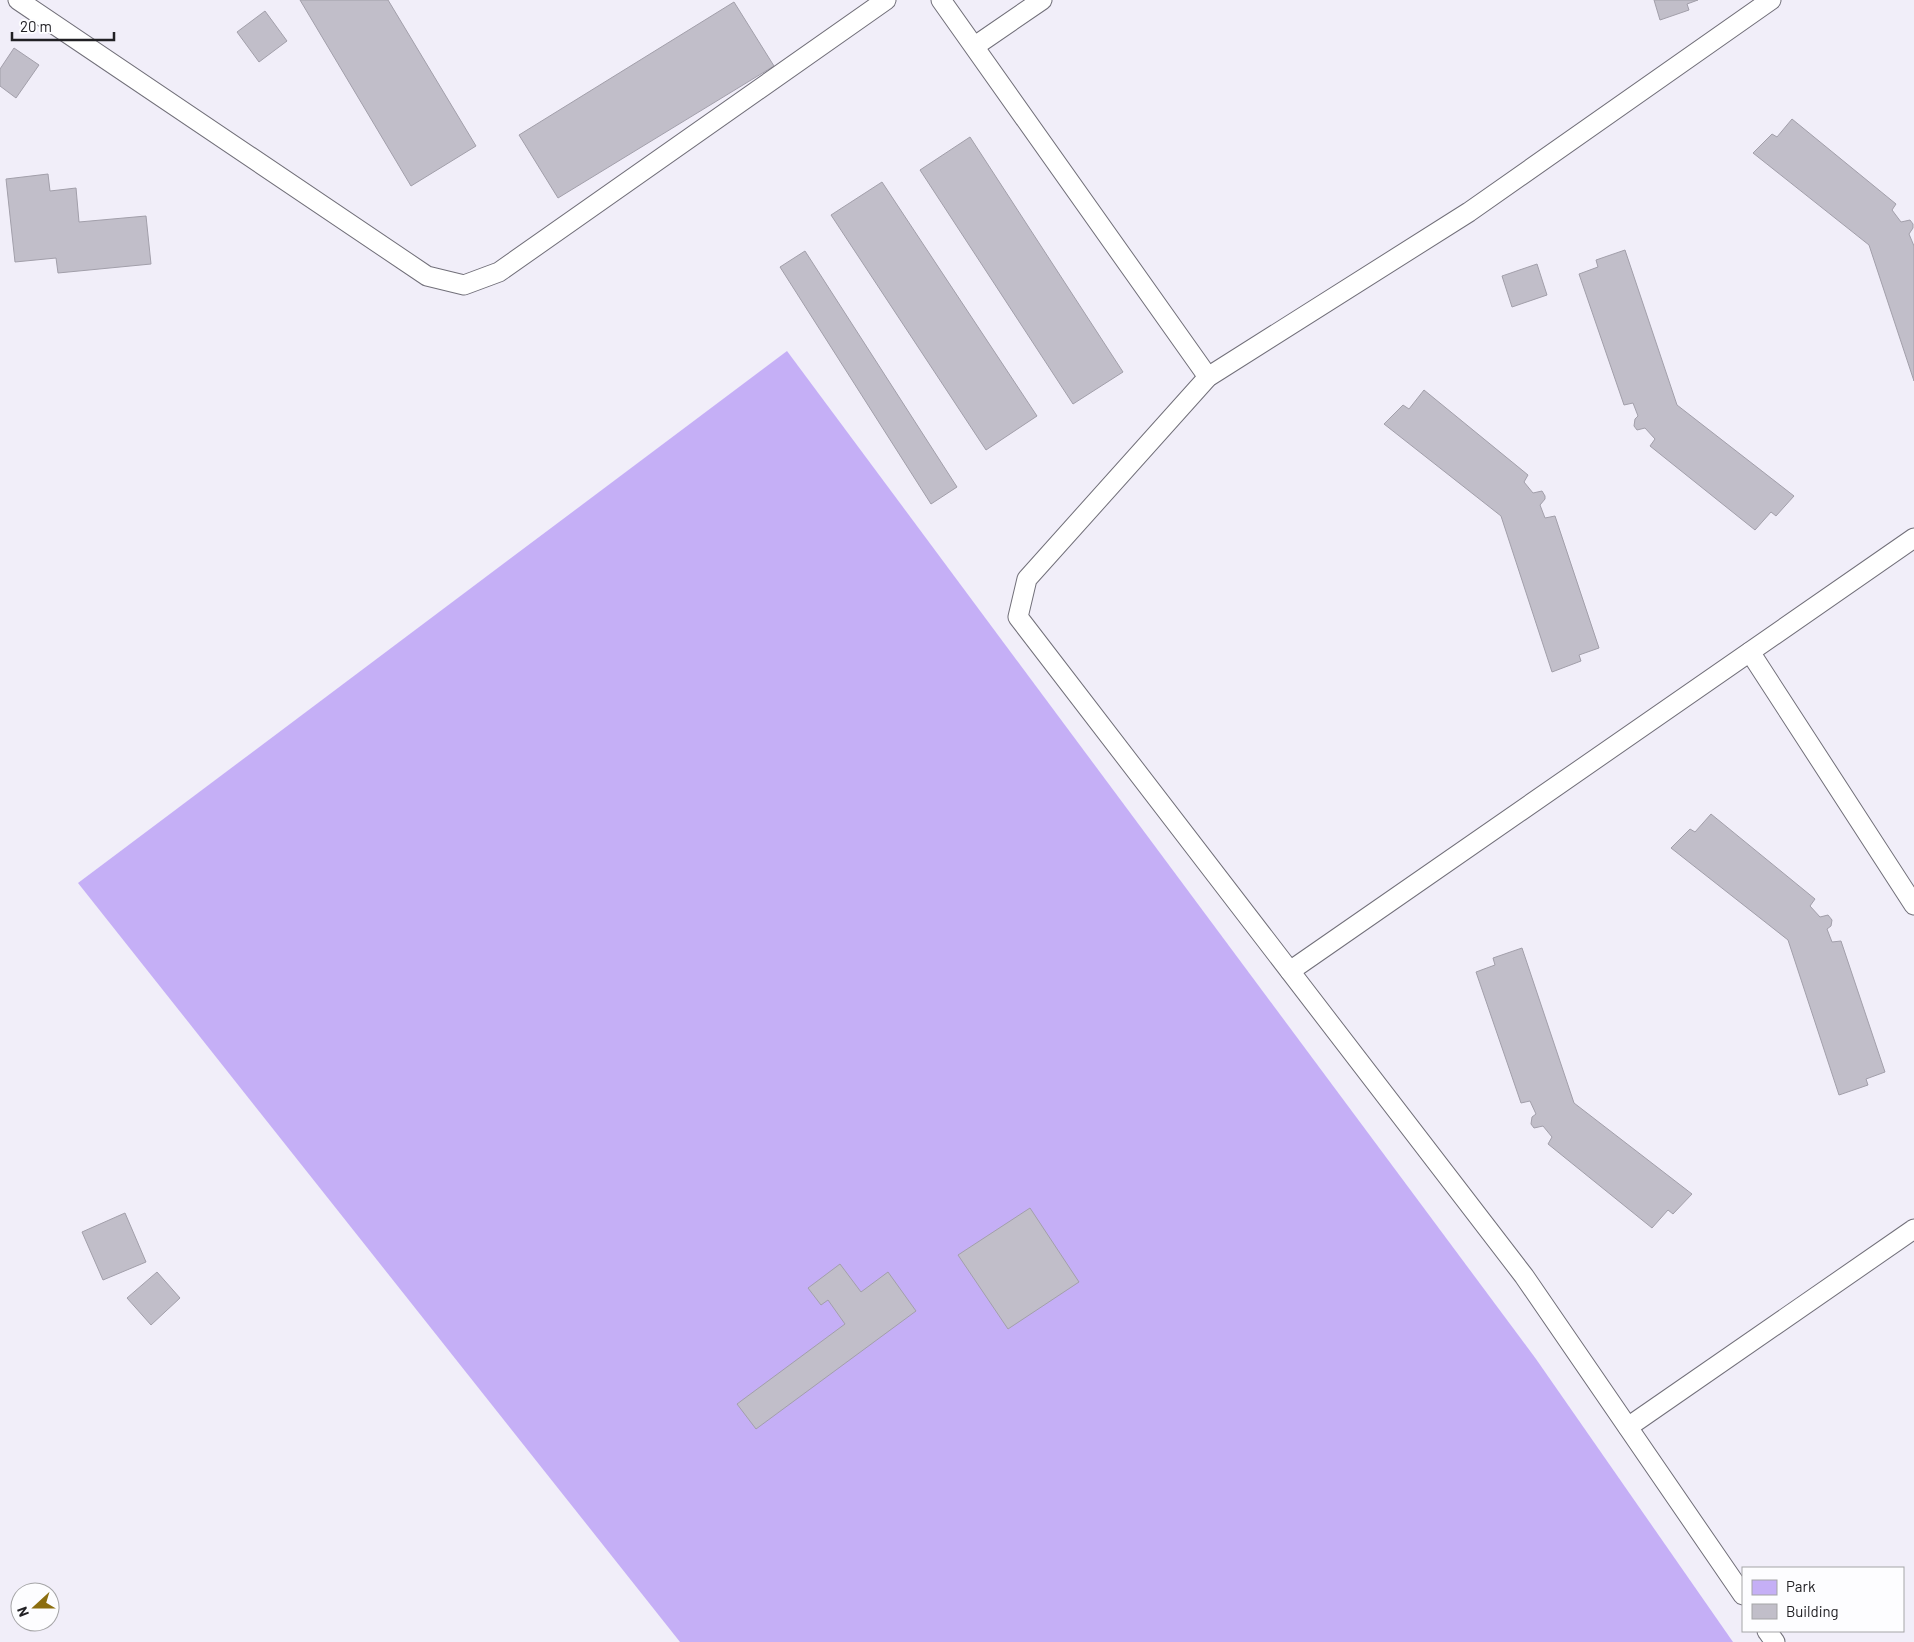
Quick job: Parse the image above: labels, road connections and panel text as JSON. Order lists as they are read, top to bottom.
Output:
{
  "legend": ["Park", "Building"],
  "scale_bar": "20 m",
  "north": "left"
}
